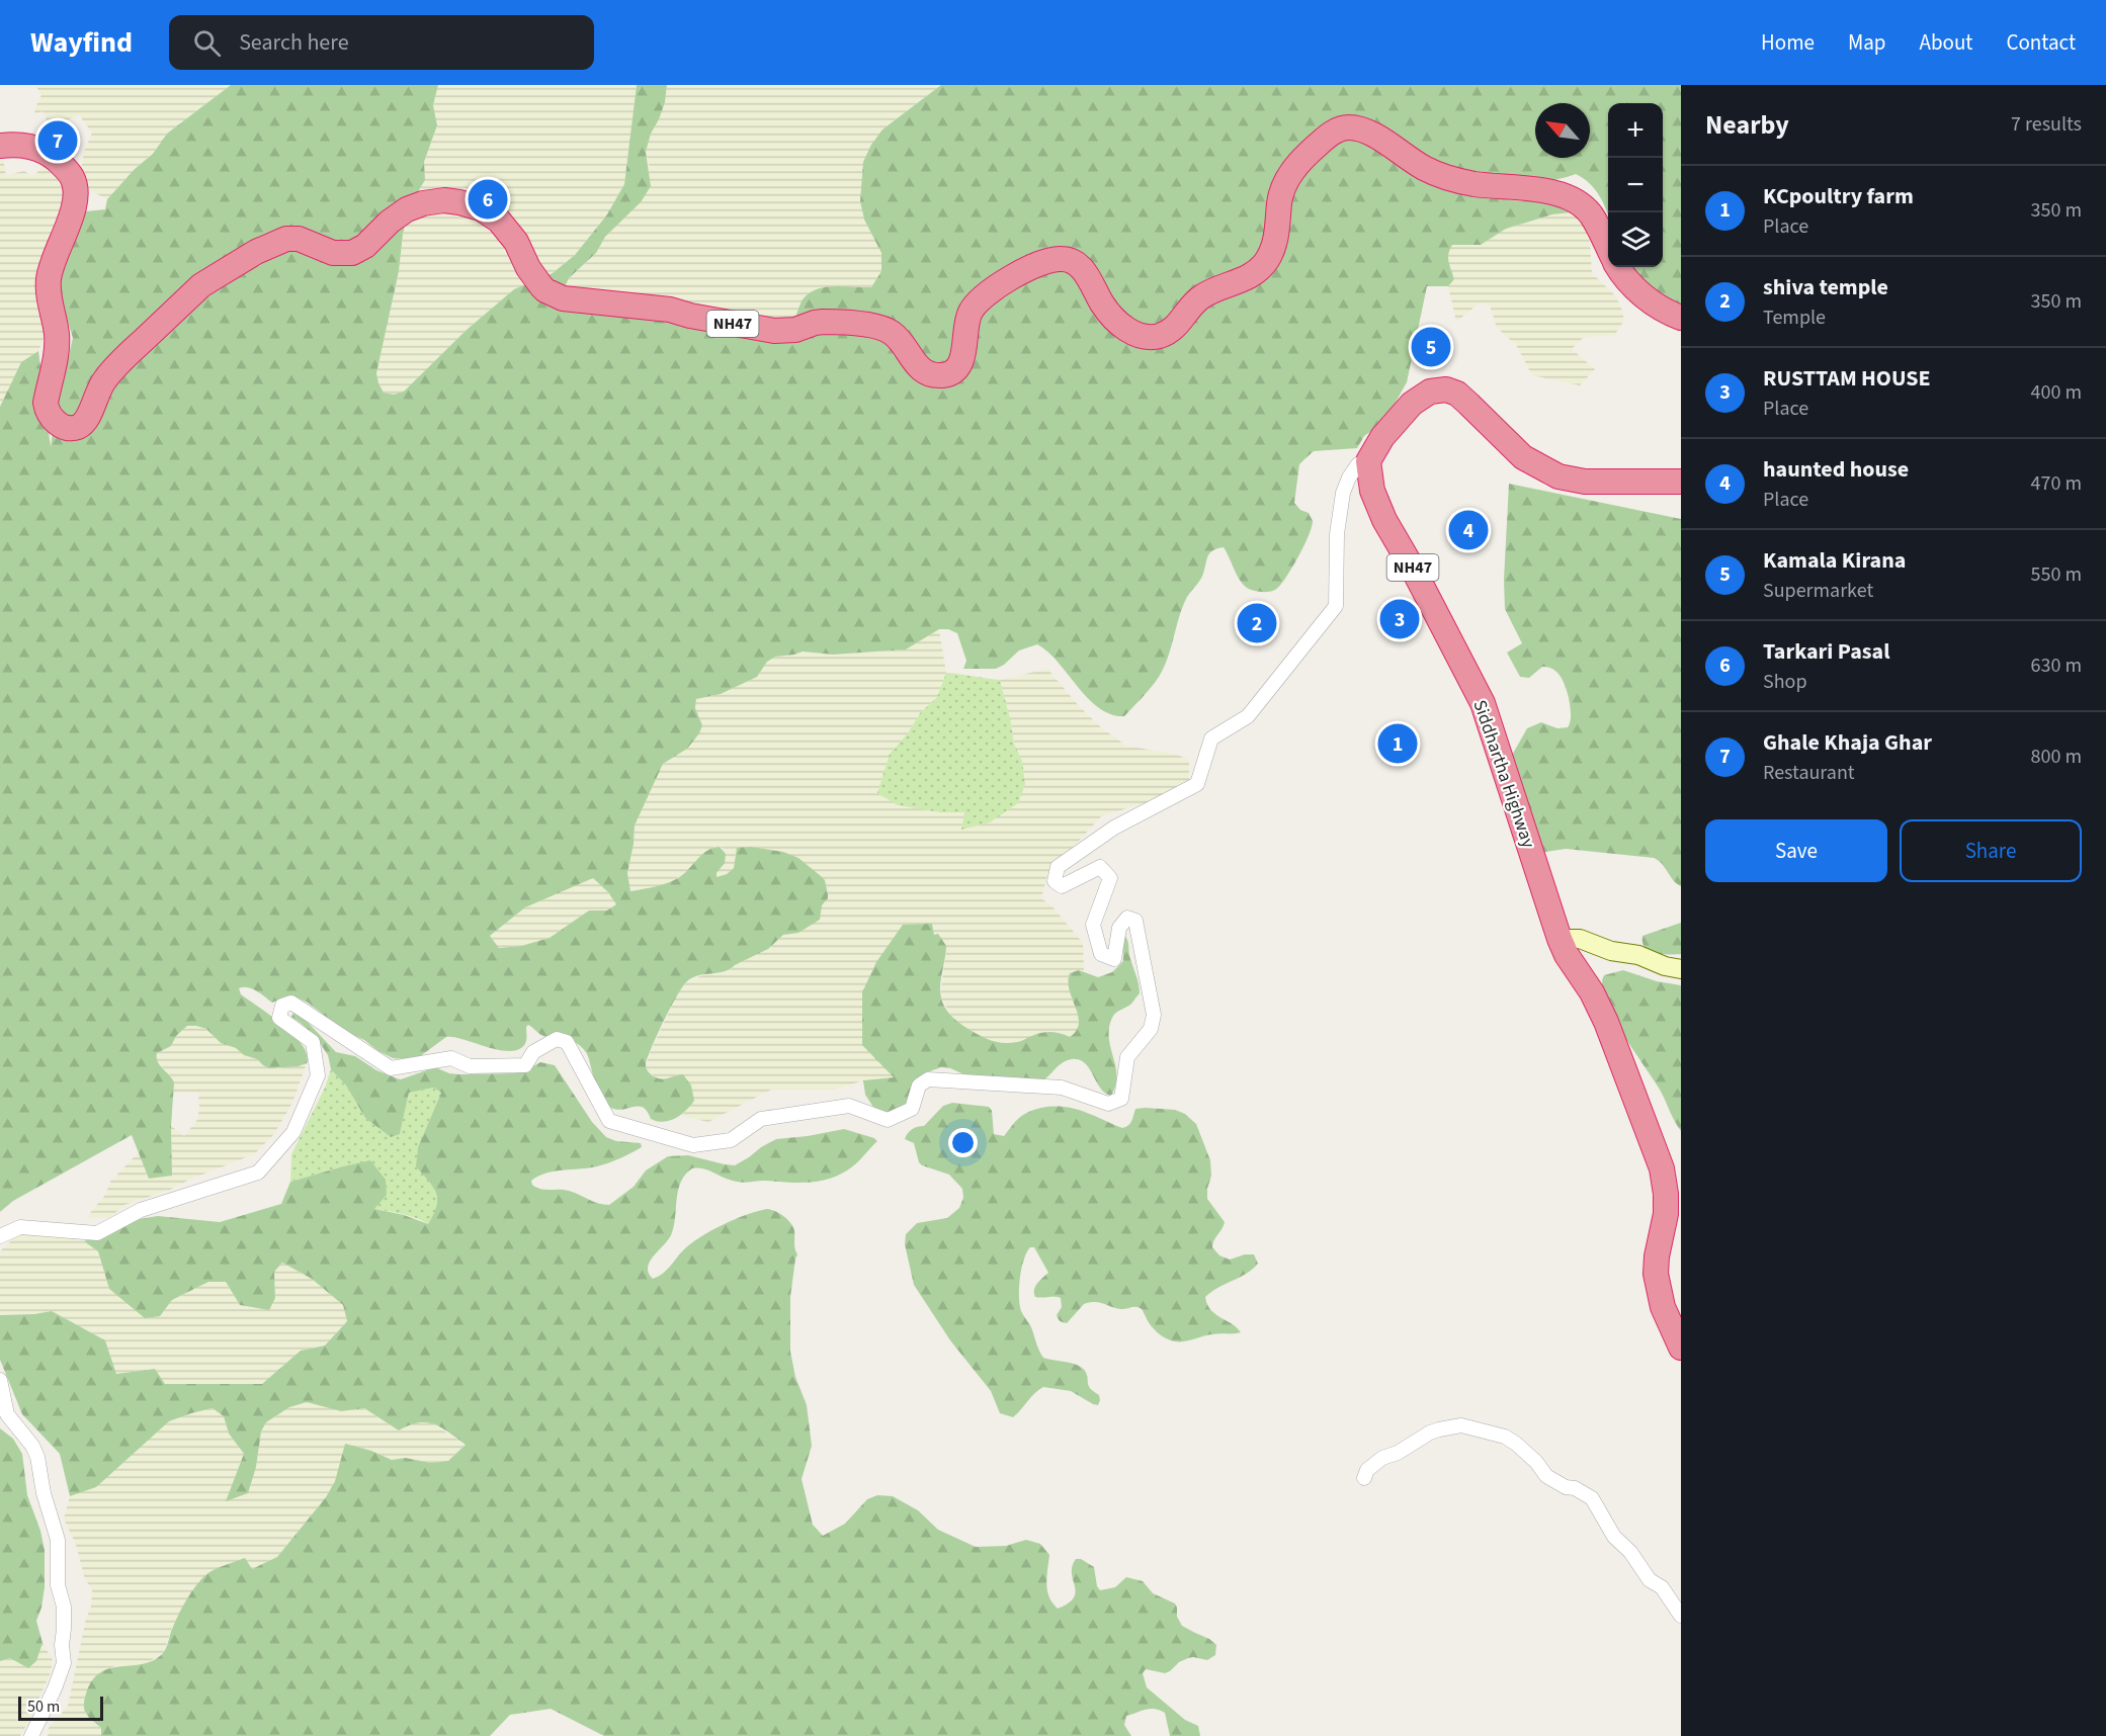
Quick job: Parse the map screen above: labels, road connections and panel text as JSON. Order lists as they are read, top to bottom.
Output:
{
  "streets": {
    "highway": ["NH47", "Siddhartha Highway"]
  },
  "scale_bar": "50 m",
  "north": "top left",
  "page": {
    "header": "Wayfind",
    "search": "Search here",
    "nav": [
      "Home",
      "Map",
      "About",
      "Contact"
    ],
    "heading": ["Nearby", "7 results"],
    "map_buttons": ["+", "−"],
    "pins": [
      "7",
      "6",
      "5",
      "4",
      "3",
      "2",
      "1"
    ],
    "list": [
      {
        "mark": "1",
        "name": "KCpoultry farm",
        "note": "Place",
        "value": "350 m"
      },
      {
        "mark": "2",
        "name": "shiva temple",
        "note": "Temple",
        "value": "350 m"
      },
      {
        "mark": "3",
        "name": "RUSTTAM HOUSE",
        "note": "Place",
        "value": "400 m"
      },
      {
        "mark": "4",
        "name": "haunted house",
        "note": "Place",
        "value": "470 m"
      },
      {
        "mark": "5",
        "name": "Kamala Kirana",
        "note": "Supermarket",
        "value": "550 m"
      },
      {
        "mark": "6",
        "name": "Tarkari Pasal",
        "note": "Shop",
        "value": "630 m"
      },
      {
        "mark": "7",
        "name": "Ghale Khaja Ghar",
        "note": "Restaurant",
        "value": "800 m"
      }
    ],
    "buttons": ["Save", "Share"],
    "scale": "50 m"
  }
}
